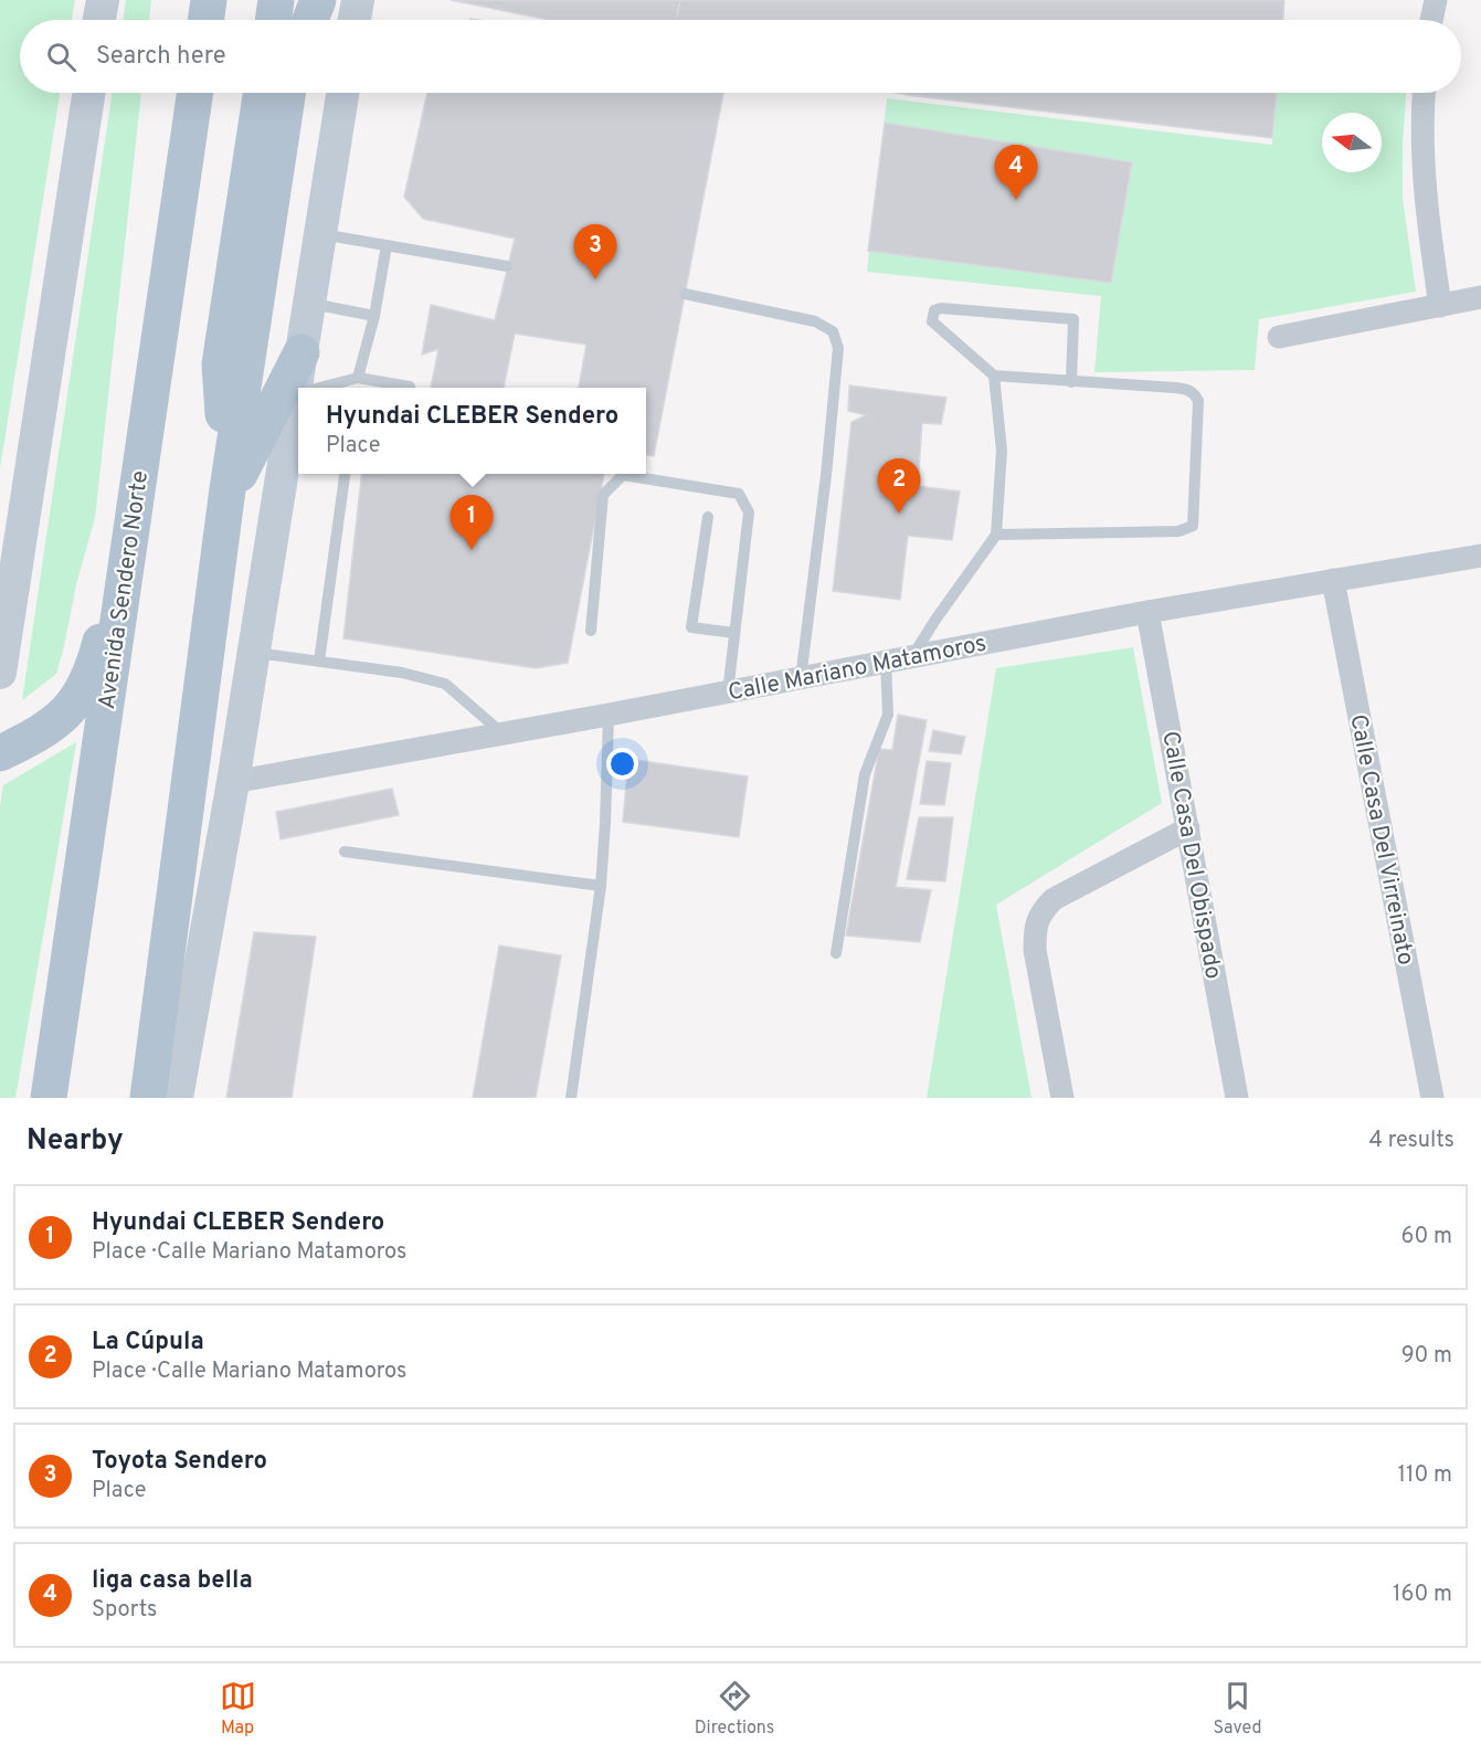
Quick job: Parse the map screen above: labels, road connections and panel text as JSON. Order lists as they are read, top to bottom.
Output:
{
  "streets": {
    "main road": ["Avenida Sendero Norte"],
    "street": ["Calle Mariano Matamoros", "Calle Casa Del Virreinato", "Calle Casa Del Obispado"]
  },
  "crossings": [
    ["Calle Mariano Matamoros", "Calle Casa Del Virreinato"],
    ["Calle Mariano Matamoros", "Calle Casa Del Obispado"]
  ],
  "north": "left",
  "page": {
    "search": "Search here",
    "pins": [
      "4",
      "3",
      "2",
      "1"
    ],
    "popup": ["Hyundai CLEBER Sendero", "Place"],
    "heading": ["Nearby", "4 results"],
    "list": [
      {
        "mark": "1",
        "name": "Hyundai CLEBER Sendero",
        "note": "Place · Calle Mariano Matamoros",
        "value": "60 m"
      },
      {
        "mark": "2",
        "name": "La Cúpula",
        "note": "Place · Calle Mariano Matamoros",
        "value": "90 m"
      },
      {
        "mark": "3",
        "name": "Toyota Sendero",
        "note": "Place",
        "value": "110 m"
      },
      {
        "mark": "4",
        "name": "liga casa bella",
        "note": "Sports",
        "value": "160 m"
      }
    ],
    "nav": ["Map", "Directions", "Saved"]
  }
}
